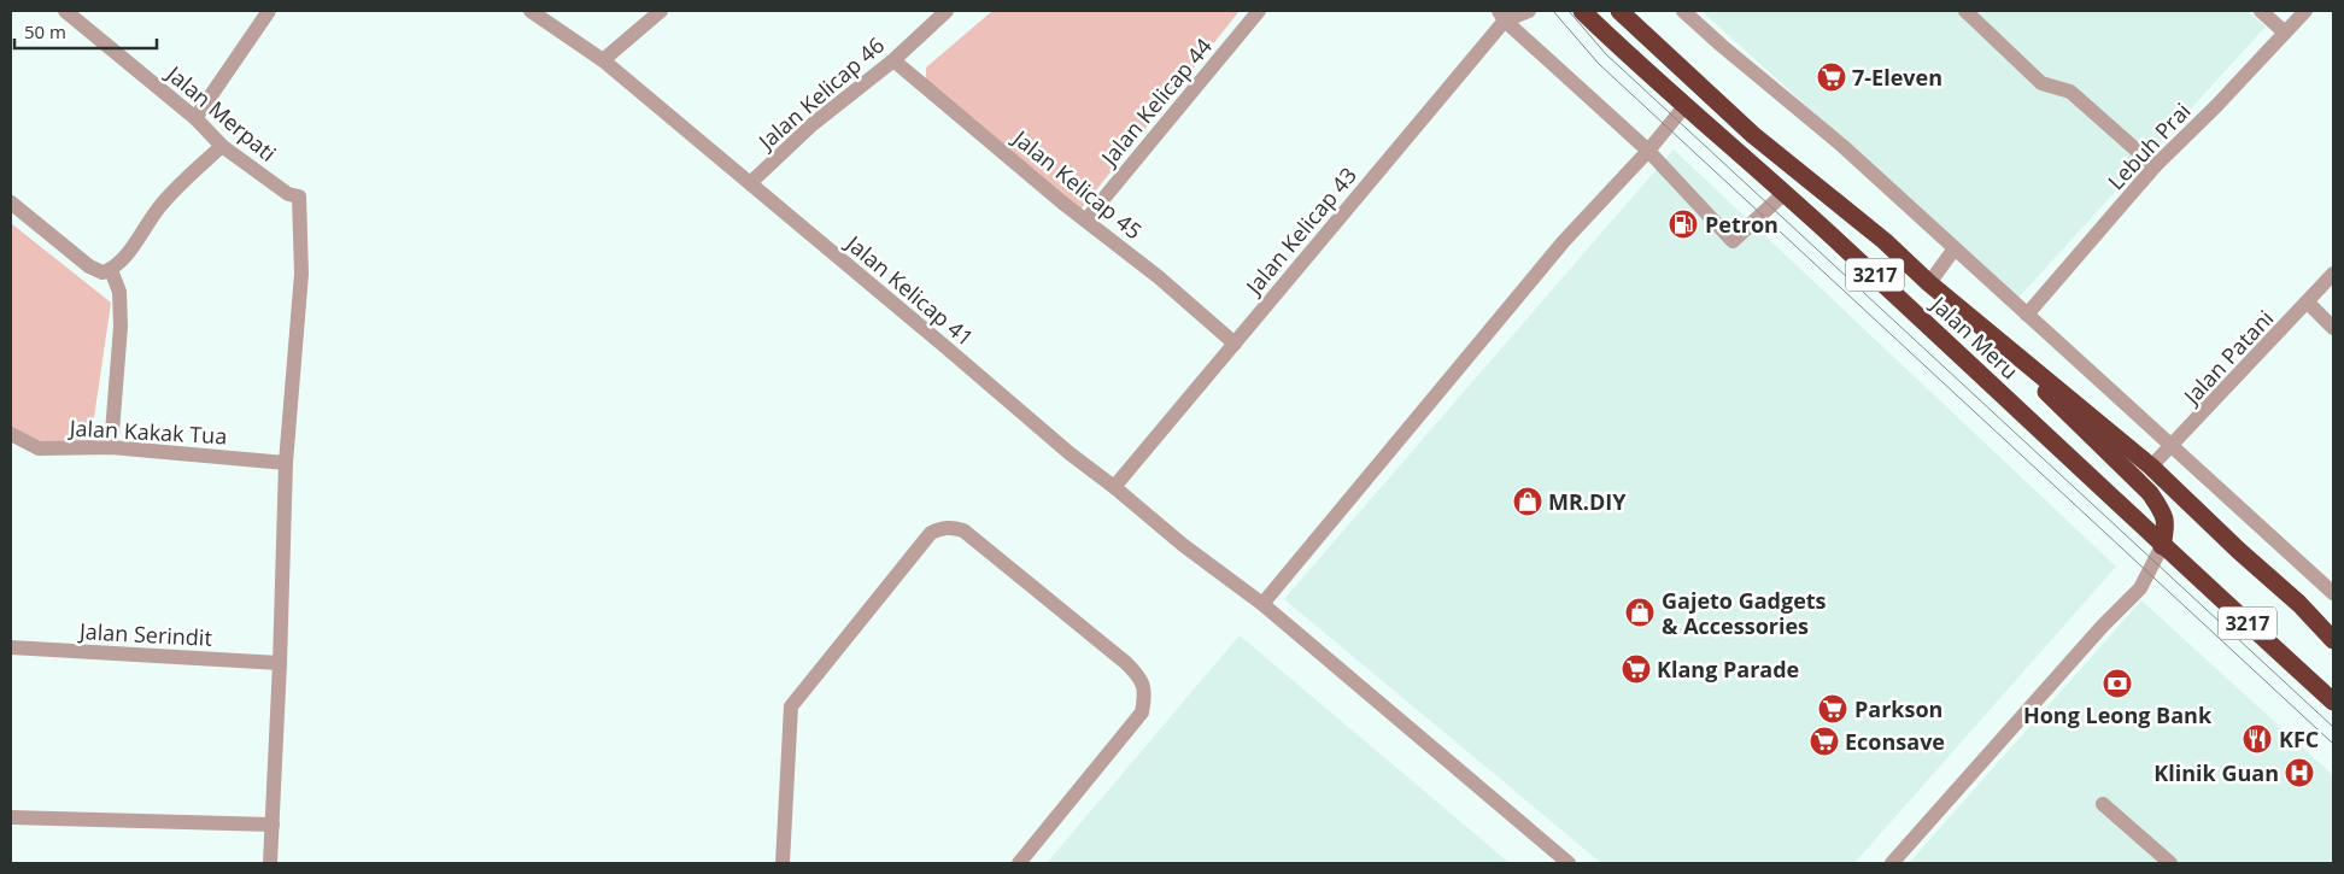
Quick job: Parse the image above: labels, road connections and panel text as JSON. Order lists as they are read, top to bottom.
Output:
{
  "streets": {
    "highway": ["3217", "Jalan Meru"],
    "street": [
      "Jalan Kelicap 46",
      "Jalan Kelicap 44",
      "Jalan Merpati",
      "Lebuh Prai",
      "Jalan Kelicap 45",
      "Jalan Kelicap 43",
      "Jalan Kelicap 41",
      "Jalan Patani",
      "Jalan Kakak Tua",
      "Jalan Serindit"
    ]
  },
  "crossings": [
    ["Jalan Kelicap 46", "Jalan Kelicap 45"],
    ["Jalan Kelicap 46", "Jalan Kelicap 41"],
    ["Jalan Kelicap 44", "Jalan Kelicap 45"],
    ["Jalan Merpati", "Jalan Kakak Tua"],
    ["Jalan Kelicap 45", "Jalan Kelicap 43"],
    ["Jalan Kelicap 43", "Jalan Kelicap 41"],
    ["Jalan Meru", "Jalan Patani"]
  ],
  "places": {
    "supermarket": [
      "7-Eleven",
      "Klang Parade",
      "Parkson",
      "Econsave"
    ],
    "fuel station": ["Petron"],
    "shop": ["MR.DIY", "Gajeto Gadgets & Accessories"],
    "bank": ["Hong Leong Bank"],
    "restaurant": ["KFC"],
    "hospital": ["Klinik Guan"]
  },
  "scale_bar": "50 m"
}
